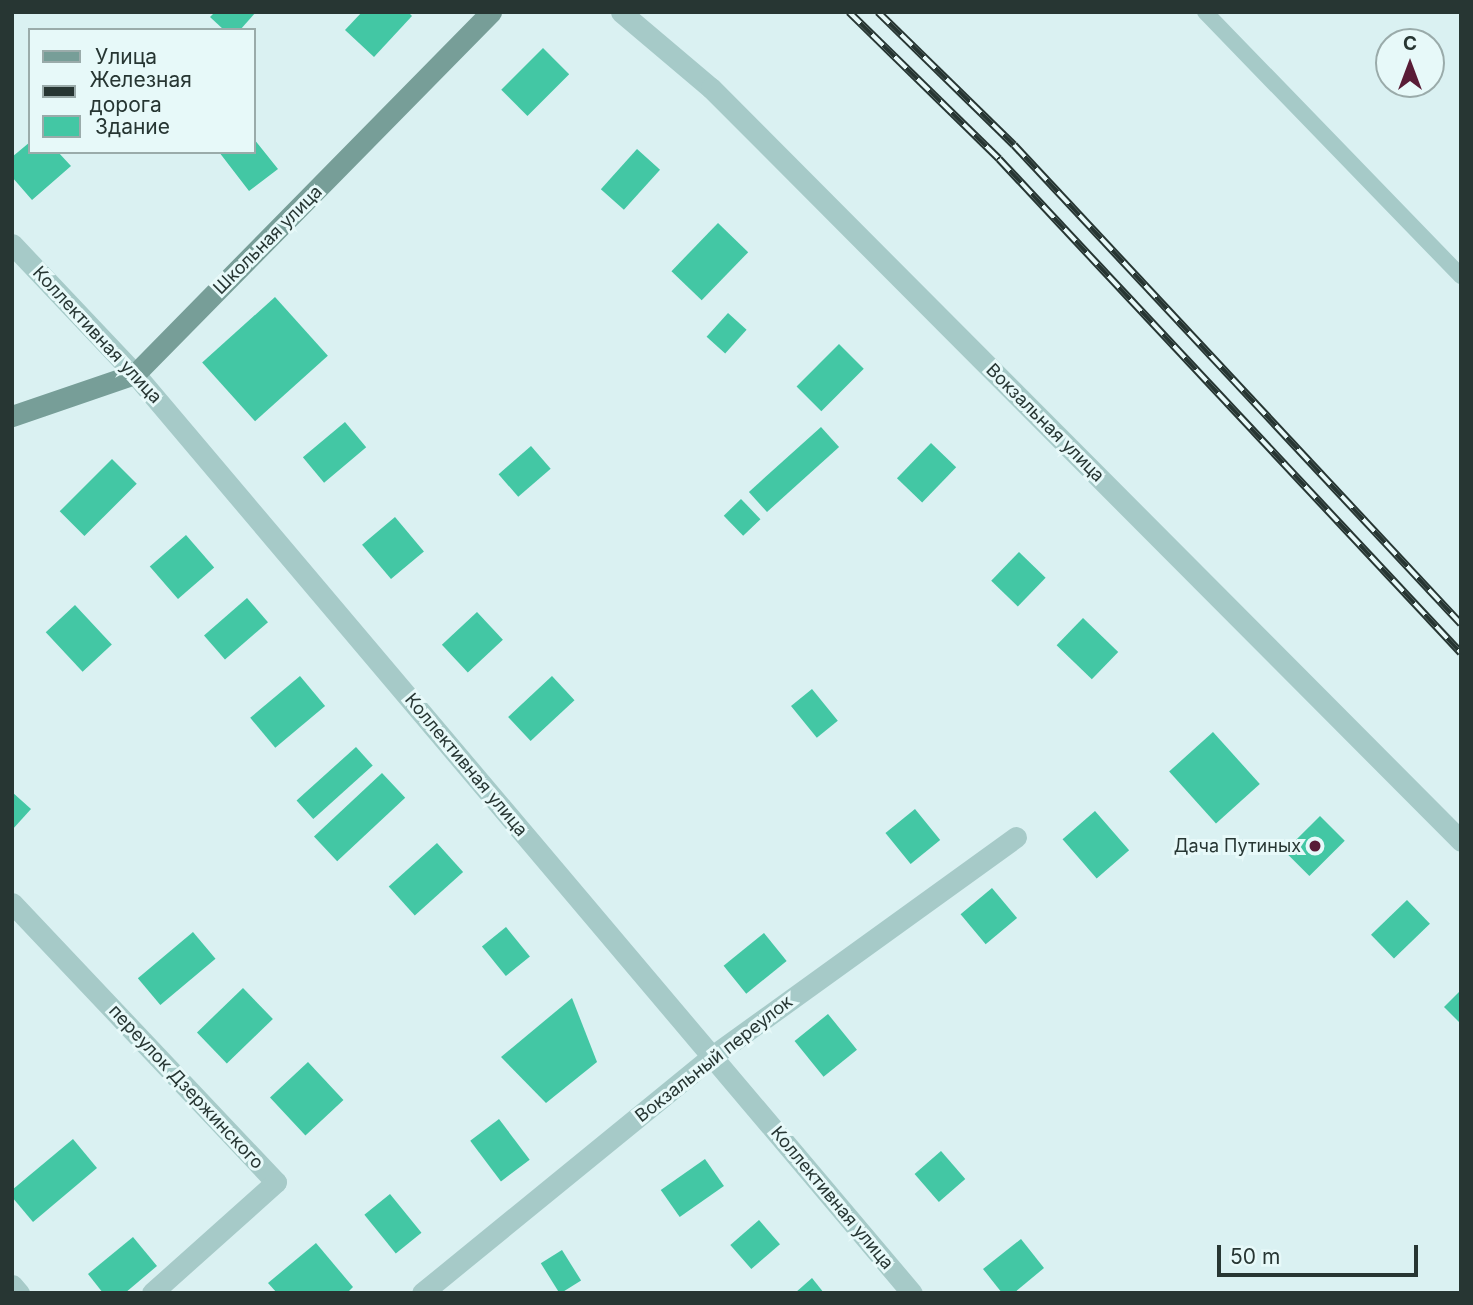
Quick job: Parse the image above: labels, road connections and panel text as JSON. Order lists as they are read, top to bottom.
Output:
{
  "streets": {
    "street": [
      "Школьная улица",
      "Коллективная улица",
      "Вокзальная улица",
      "Вокзальный переулок",
      "переулок Дзержинского"
    ]
  },
  "crossings": [
    ["Школьная улица", "Коллективная улица"],
    ["Коллективная улица", "Вокзальный переулок"]
  ],
  "places": ["Дача Путиных"],
  "legend": ["Улица", "Железная дорога", "Здание"],
  "scale_bar": "50 m",
  "north": "top"
}
